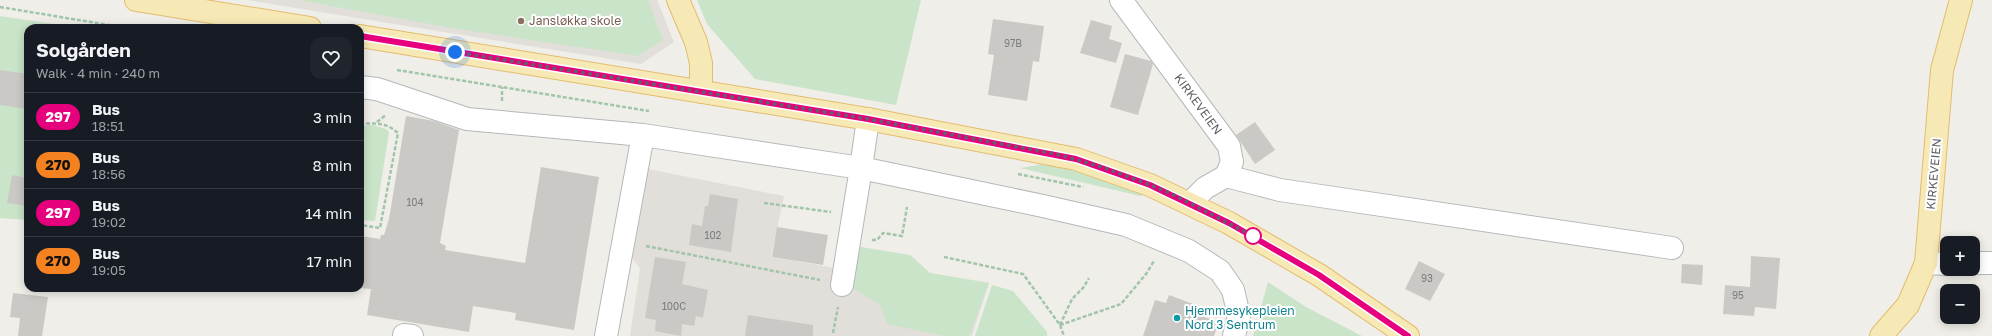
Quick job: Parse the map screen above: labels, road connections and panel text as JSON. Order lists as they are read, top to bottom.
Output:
{
  "streets": {
    "main road": ["KIRKEVEIEN"]
  },
  "places": ["Jansløkka skole", "Hjemmesykepleien Nord 3 Sentrum"],
  "lines": ["bus line 297"],
  "house_numbers": [
    "97B",
    "104",
    "102",
    "93",
    "95",
    "100C"
  ],
  "page": {
    "heading": ["Solgården", "Walk · 4 min · 240 m"],
    "list": [
      {
        "mark": "297",
        "name": "Bus",
        "note": "18:51",
        "value": "3 min"
      },
      {
        "mark": "270",
        "name": "Bus",
        "note": "18:56",
        "value": "8 min"
      },
      {
        "mark": "297",
        "name": "Bus",
        "note": "19:02",
        "value": "14 min"
      },
      {
        "mark": "270",
        "name": "Bus",
        "note": "19:05",
        "value": "17 min"
      }
    ],
    "map_buttons": ["+", "−"]
  }
}
